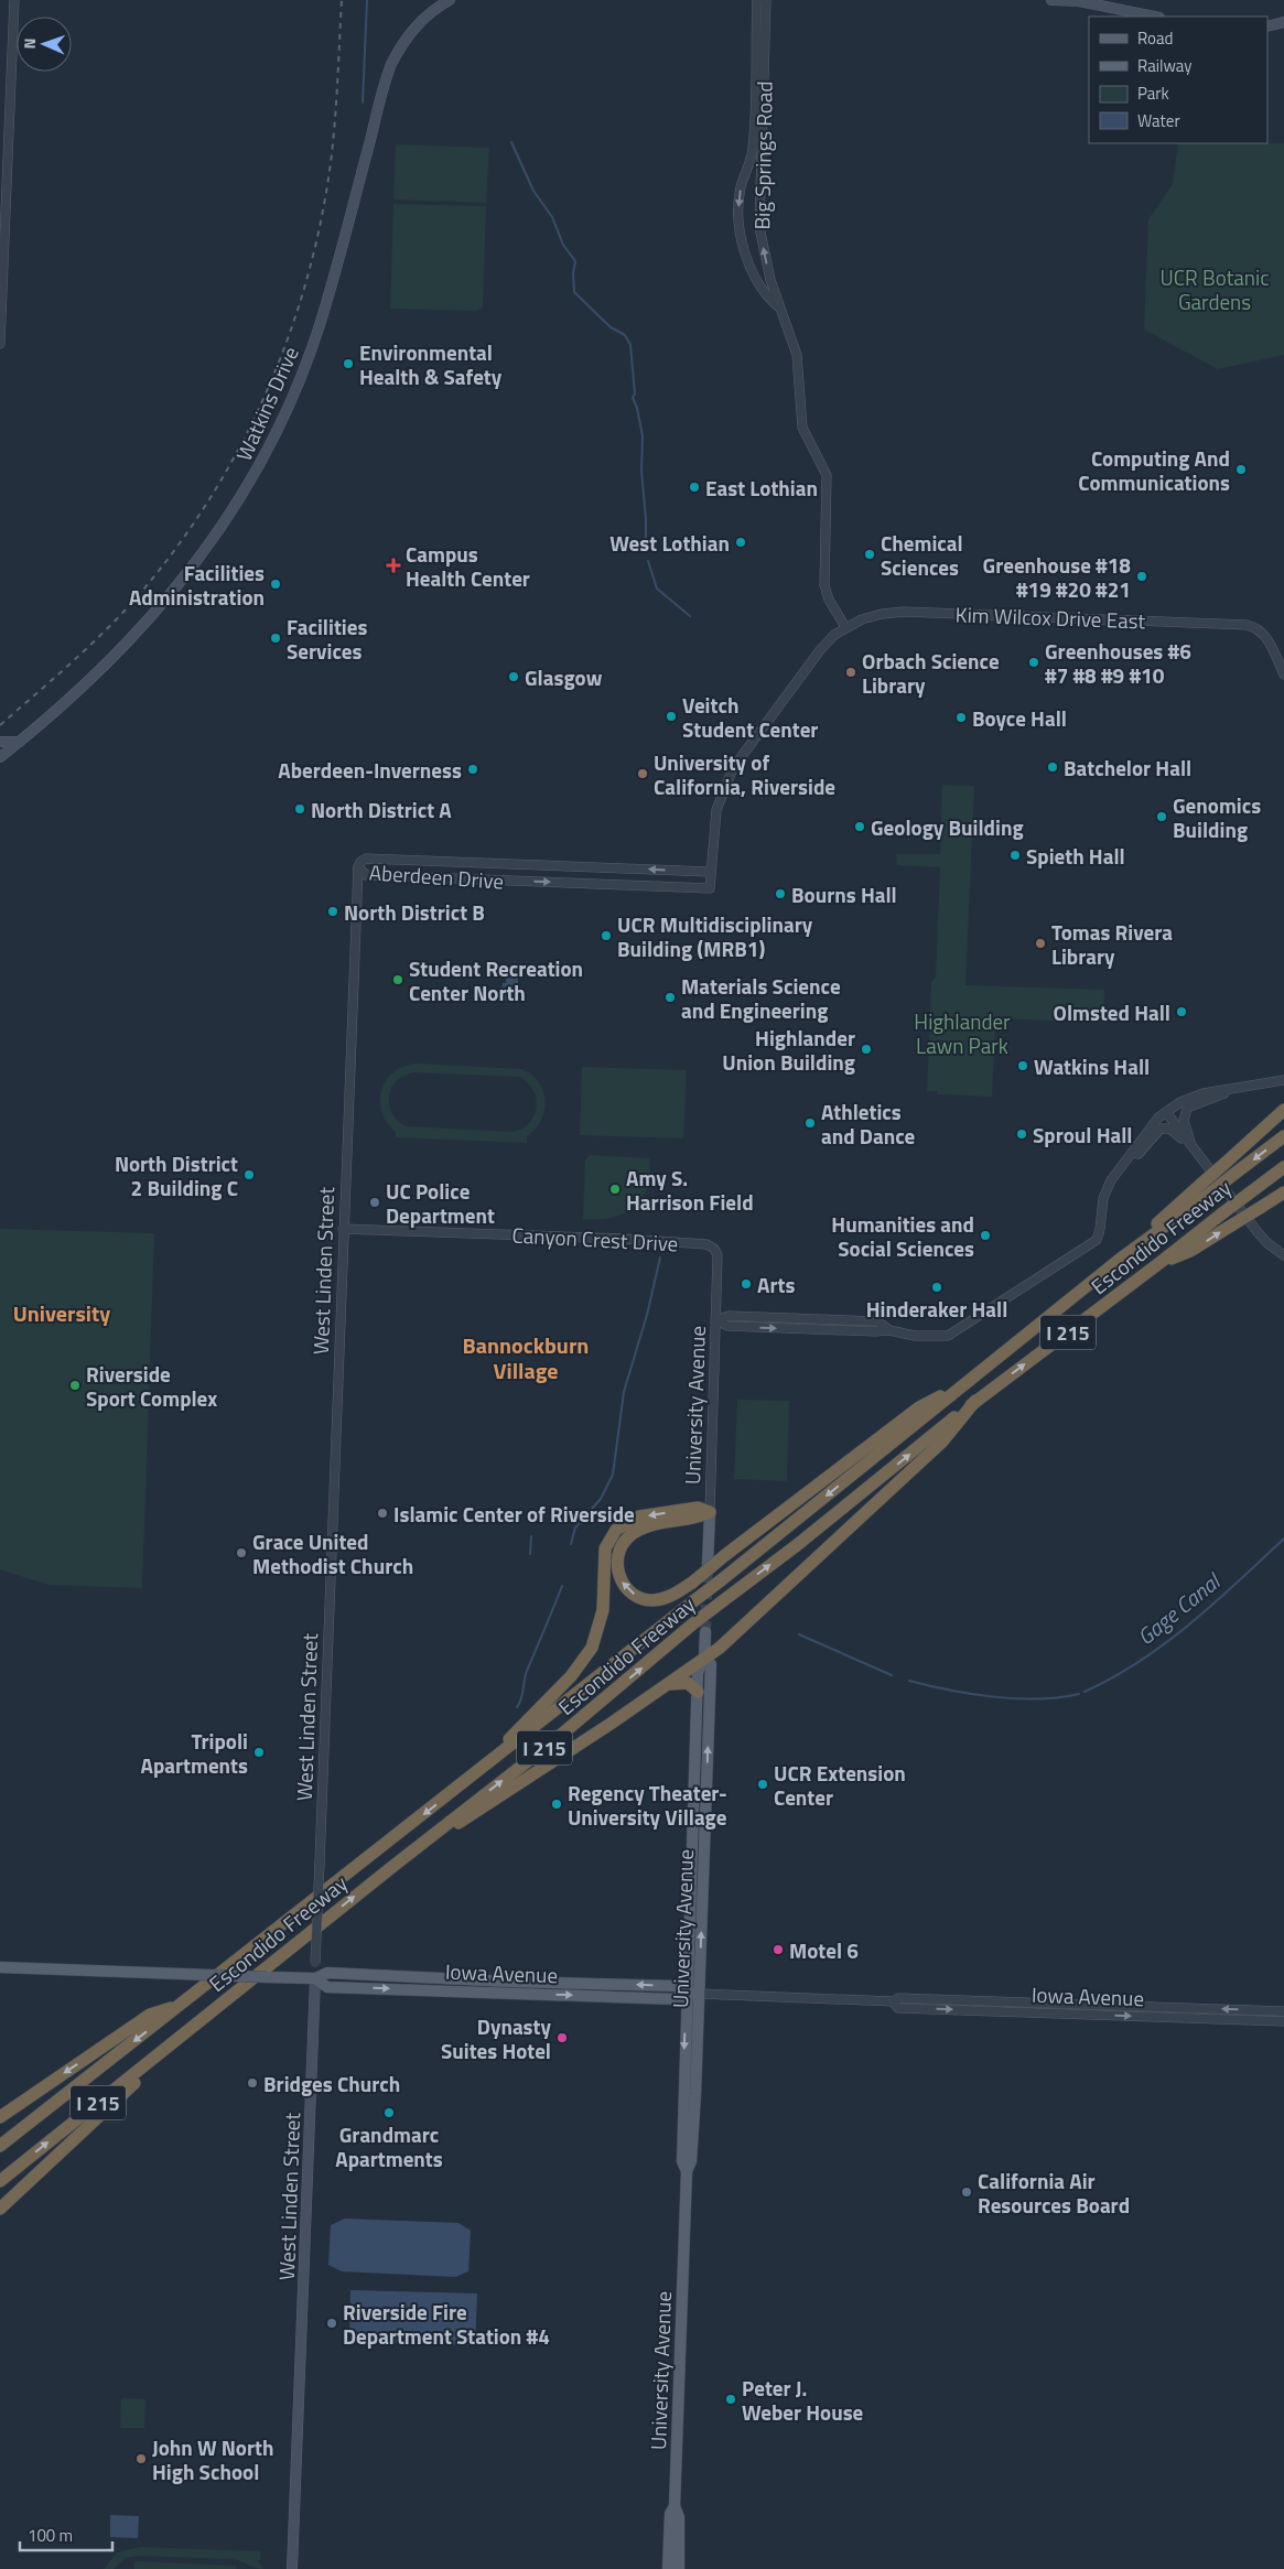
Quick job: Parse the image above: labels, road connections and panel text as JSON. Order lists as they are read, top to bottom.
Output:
{
  "streets": {
    "highway": ["Escondido Freeway", "I 215"],
    "main road": [
      "Watkins Drive",
      "West Linden Street",
      "University Avenue",
      "Iowa Avenue"
    ],
    "street": [
      "Big Springs Road",
      "Kim Wilcox Drive East",
      "Aberdeen Drive",
      "Canyon Crest Drive"
    ]
  },
  "crossings": [
    ["Big Springs Road", "Kim Wilcox Drive East"],
    ["Kim Wilcox Drive East", "Aberdeen Drive"],
    ["Aberdeen Drive", "West Linden Street"],
    ["Canyon Crest Drive", "West Linden Street"],
    ["Canyon Crest Drive", "University Avenue"],
    ["West Linden Street", "Iowa Avenue"],
    ["University Avenue", "Iowa Avenue"]
  ],
  "districts": ["University", "Bannockburn Village"],
  "water": ["Gage Canal"],
  "parks": ["UCR Botanic Gardens", "Highlander Lawn Park"],
  "places": {
    "other": [
      "Environmental Health & Safety",
      "Computing And Communications",
      "East Lothian",
      "West Lothian",
      "Chemical Sciences",
      "Greenhouse #18 #19 #20 #21",
      "Facilities Administration",
      "Facilities Services",
      "Greenhouses #6 #7 #8 #9 #10",
      "Orbach Science Library",
      "Glasgow",
      "Veitch Student Center",
      "Boyce Hall",
      "Batchelor Hall",
      "Aberdeen-Inverness",
      "University of California, Riverside",
      "North District A",
      "Genomics Building",
      "Geology Building",
      "Spieth Hall",
      "Bourns Hall",
      "North District B",
      "UCR Multidisciplinary Building (MRB1)",
      "Tomas Rivera Library",
      "Student Recreation Center North",
      "Materials Science and Engineering",
      "Olmsted Hall",
      "Highlander Union Building",
      "Watkins Hall",
      "Athletics and Dance",
      "Sproul Hall",
      "North District 2 Building C",
      "Amy S. Harrison Field",
      "UC Police Department",
      "Humanities and Social Sciences",
      "Arts",
      "Hinderaker Hall",
      "Riverside Sport Complex",
      "Islamic Center of Riverside",
      "Grace United Methodist Church",
      "Tripoli Apartments",
      "UCR Extension Center",
      "Regency Theater- University Village",
      "Motel 6",
      "Dynasty Suites Hotel",
      "Bridges Church",
      "Grandmarc Apartments",
      "California Air Resources Board",
      "Riverside Fire Department Station #4",
      "Peter J. Weber House",
      "John W North High School"
    ],
    "health": ["Campus Health Center"]
  },
  "legend": [
    "Road",
    "Railway",
    "Park",
    "Water"
  ],
  "scale_bar": "100 m",
  "north": "left"
}
